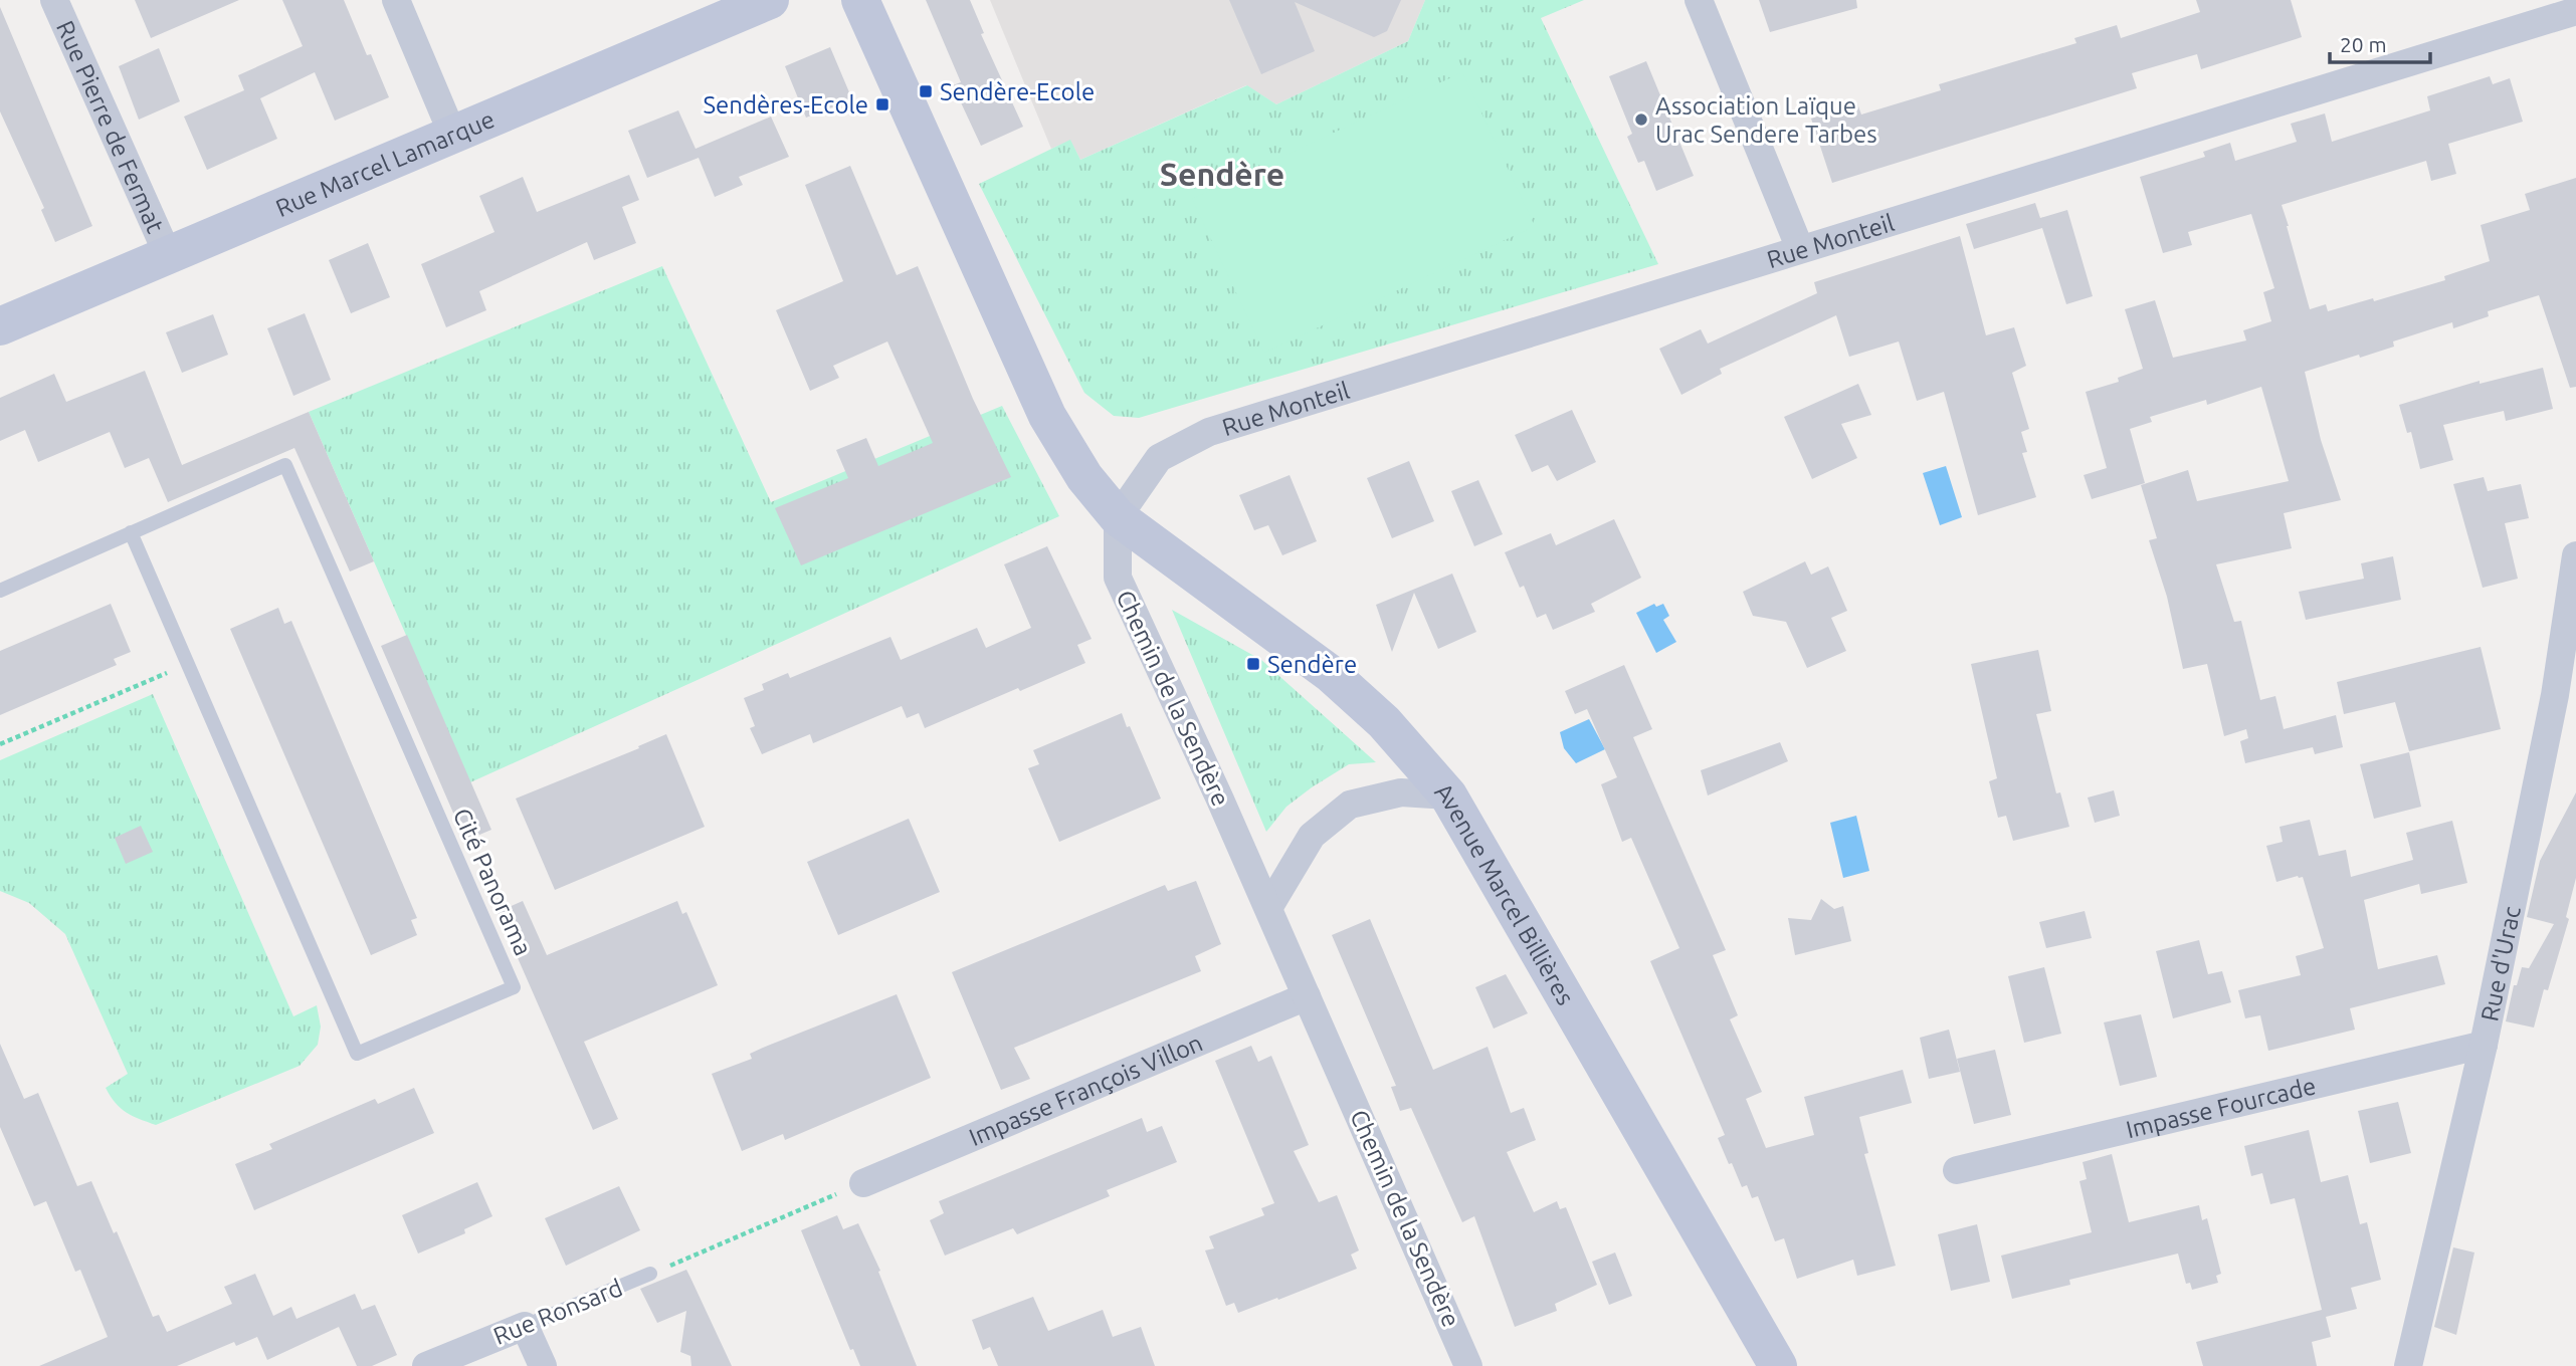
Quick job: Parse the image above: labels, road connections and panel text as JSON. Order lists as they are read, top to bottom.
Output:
{
  "streets": {
    "street": [
      "Rue Pierre de Fermat",
      "Rue Marcel Lamarque",
      "Rue Monteil",
      "Chemin de la Sendère",
      "Avenue Marcel Billières",
      "Rue d'Urac",
      "Impasse François Villon",
      "Impasse Fourcade",
      "Rue Ronsard"
    ],
    "lane": ["Cité Panorama"]
  },
  "crossings": [
    ["Rue Pierre de Fermat", "Rue Marcel Lamarque"],
    ["Rue Monteil", "Chemin de la Sendère"],
    ["Rue Monteil", "Avenue Marcel Billières"],
    ["Chemin de la Sendère", "Avenue Marcel Billières"],
    ["Chemin de la Sendère", "Impasse François Villon"],
    ["Rue d'Urac", "Impasse Fourcade"]
  ],
  "districts": ["Sendère"],
  "places": {
    "transit": ["Sendère-Ecole", "Sendères-Ecole", "Sendère"],
    "other": ["Association Laïque Urac Sendere Tarbes"]
  },
  "scale_bar": "20 m"
}
